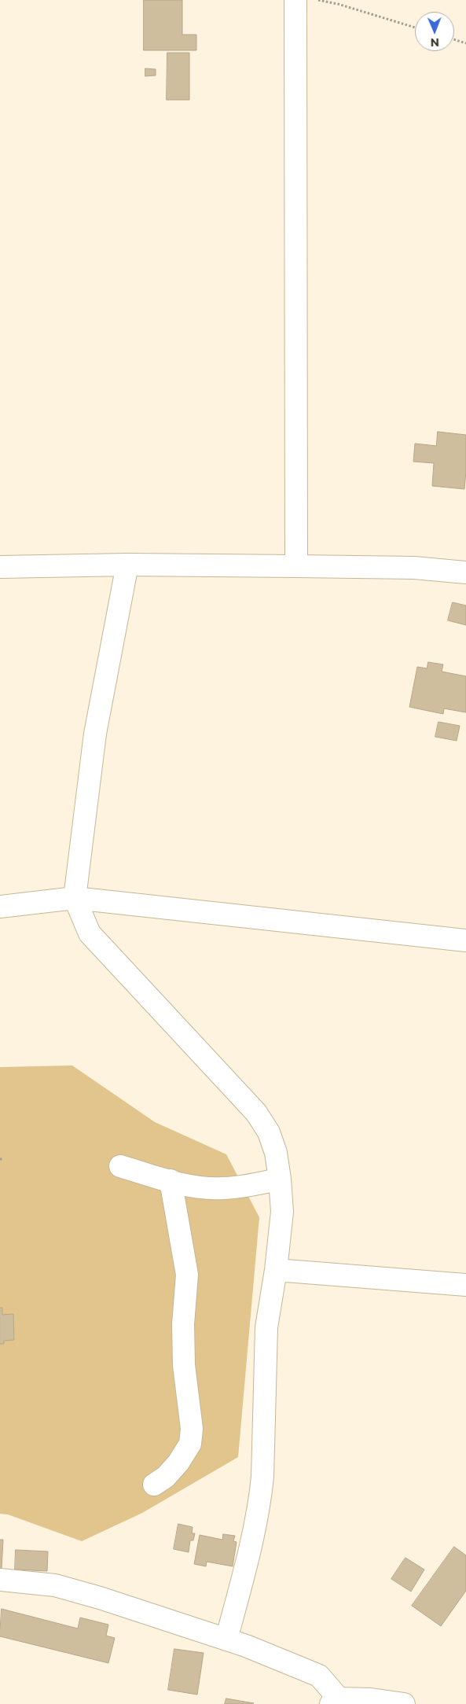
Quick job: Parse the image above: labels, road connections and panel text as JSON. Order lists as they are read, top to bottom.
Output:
{
  "north": "bottom"
}
